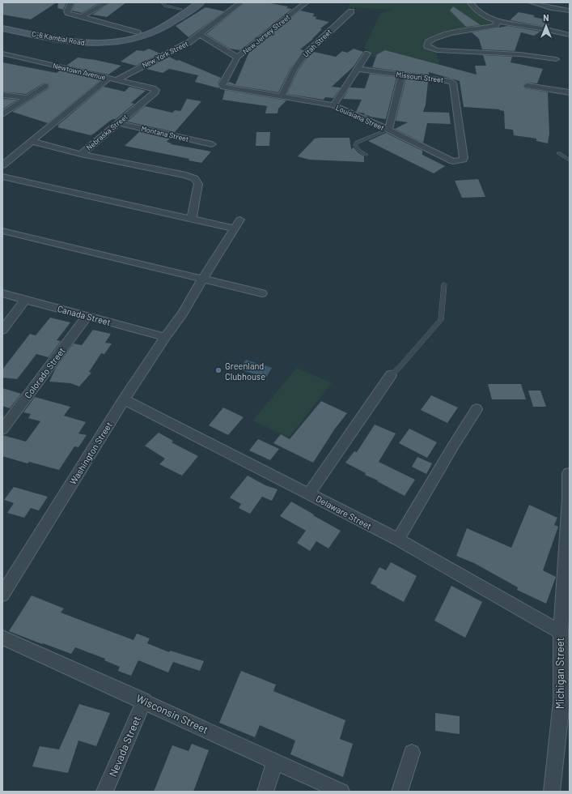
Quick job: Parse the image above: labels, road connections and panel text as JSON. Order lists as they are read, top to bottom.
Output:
{
  "streets": {
    "main road": ["C-6 Kambal Road"],
    "street": [
      "New Jersey Street",
      "Utah Street",
      "New York Street",
      "Newtown Avenue",
      "Missouri Street",
      "Louisiana Street",
      "Nebraska Street",
      "Montana Street",
      "Canada Street",
      "Colorado Street",
      "Washington Street",
      "Delaware Street",
      "Michigan Street",
      "Wisconsin Street",
      "Nevada Street"
    ]
  },
  "crossings": [
    ["New Jersey Street", "Louisiana Street"],
    ["Utah Street", "Louisiana Street"],
    ["New York Street", "Newtown Avenue"],
    ["Newtown Avenue", "Nebraska Street"],
    ["Missouri Street", "Louisiana Street"],
    ["Nebraska Street", "Montana Street"],
    ["Canada Street", "Colorado Street"],
    ["Canada Street", "Washington Street"],
    ["Washington Street", "Delaware Street"],
    ["Delaware Street", "Michigan Street"],
    ["Wisconsin Street", "Nevada Street"]
  ],
  "places": ["Greenland Clubhouse"],
  "north": "top"
}
